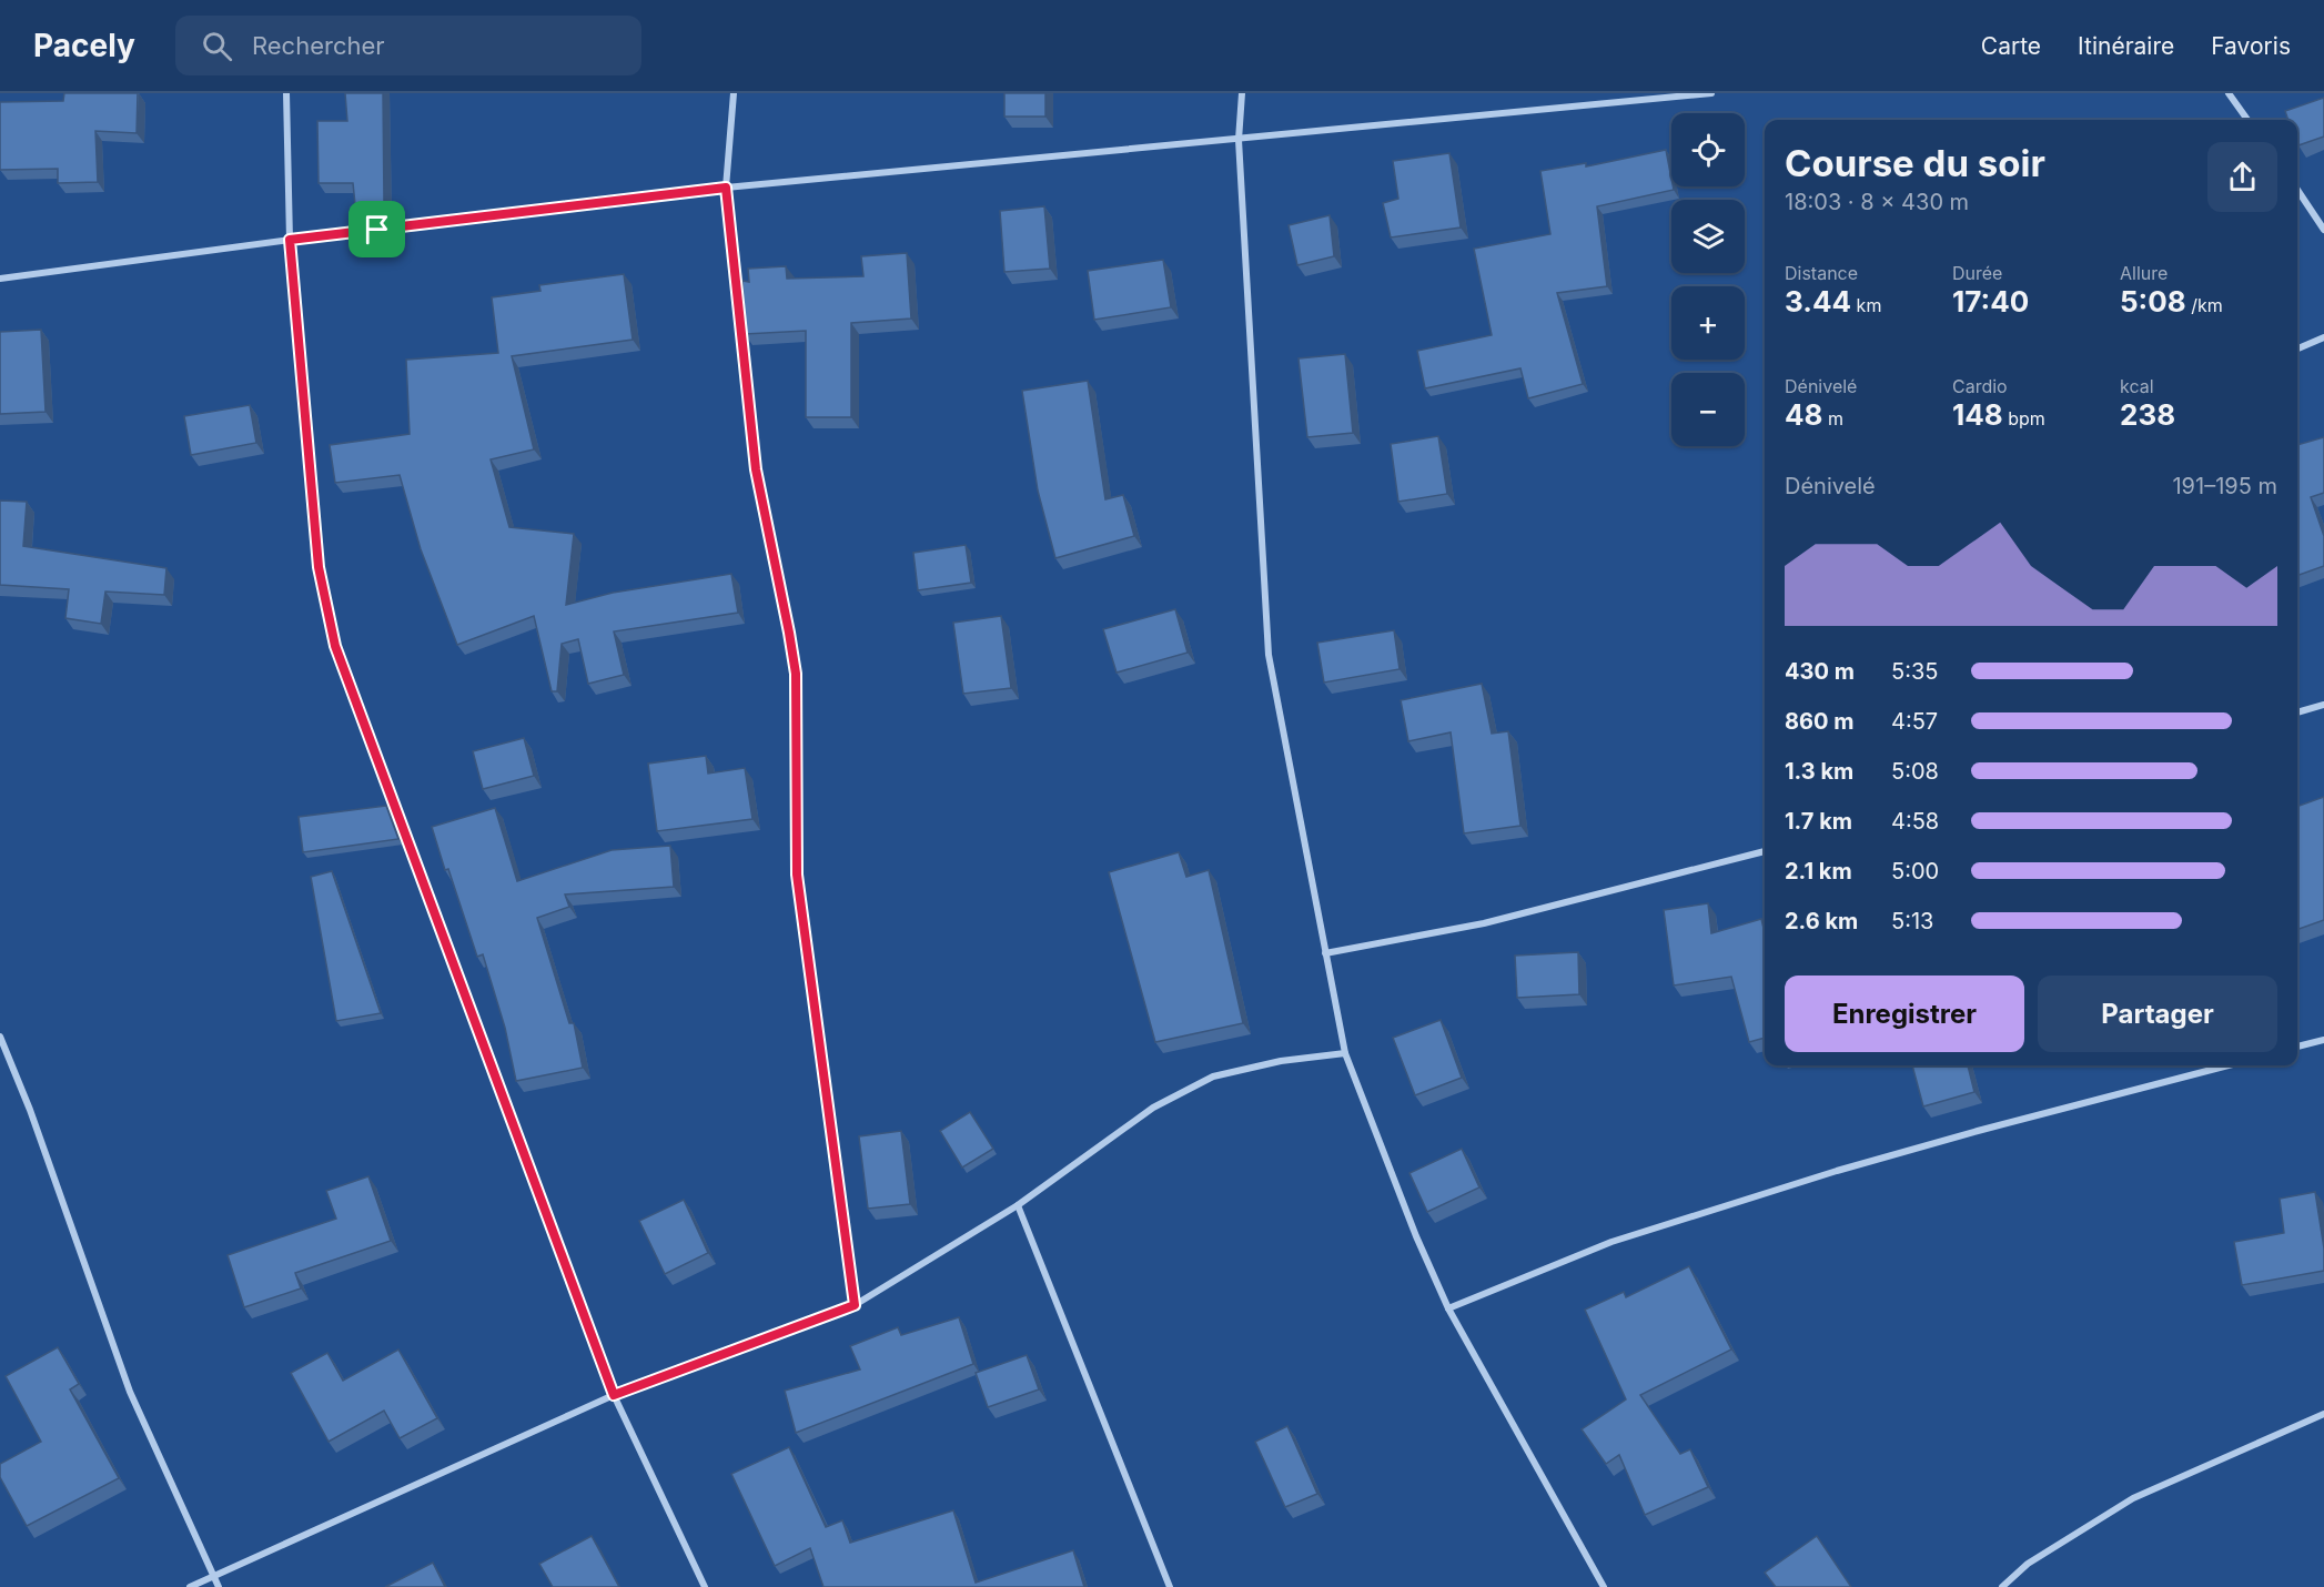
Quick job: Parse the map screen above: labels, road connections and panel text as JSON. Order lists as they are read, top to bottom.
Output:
{
  "page": {
    "header": "Pacely",
    "search": "Rechercher",
    "nav": ["Carte", "Itinéraire", "Favoris"],
    "map_buttons": ["+", "−"],
    "heading": ["Course du soir", "18:03 · 8 × 430 m"],
    "stats": [
      ["Distance", "3.44 km"],
      ["Durée", "17:40"],
      ["Allure", "5:08 /km"],
      ["Dénivelé", "48 m"],
      ["Cardio", "148 bpm"],
      ["kcal", "238"]
    ],
    "chart": ["Dénivelé", "191–195 m"],
    "list": [
      {
        "name": "430 m",
        "note": "5:35"
      },
      {
        "name": "860 m",
        "note": "4:57"
      },
      {
        "name": "1.3 km",
        "note": "5:08"
      },
      {
        "name": "1.7 km",
        "note": "4:58"
      },
      {
        "name": "2.1 km",
        "note": "5:00"
      },
      {
        "name": "2.6 km",
        "note": "5:13"
      }
    ],
    "buttons": ["Enregistrer", "Partager"]
  }
}
